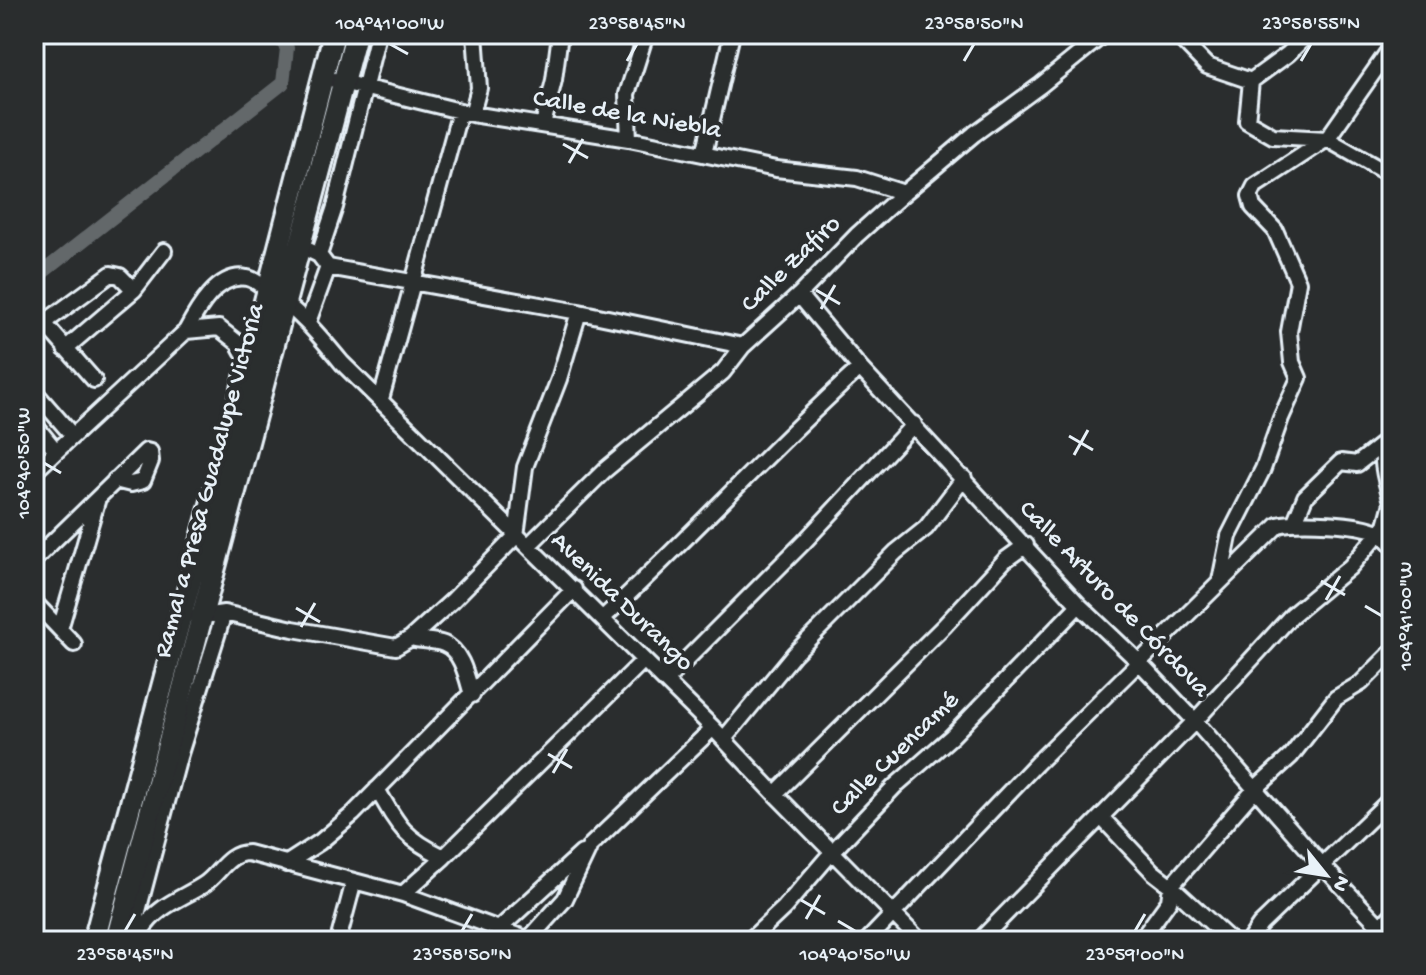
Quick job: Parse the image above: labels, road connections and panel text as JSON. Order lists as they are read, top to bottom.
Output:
{
  "streets": {
    "main road": ["Ramal a Presa Guadalupe Victoria"],
    "street": [
      "Calle de la Niebla",
      "Calle Zafiro",
      "Calle Arturo de Córdova",
      "Avenida Durango",
      "Calle Cuencamé"
    ]
  },
  "crossings": [
    ["Calle de la Niebla", "Calle Zafiro"],
    ["Calle de la Niebla", "Ramal a Presa Guadalupe Victoria"],
    ["Calle Zafiro", "Calle Arturo de Córdova"],
    ["Calle Zafiro", "Avenida Durango"],
    ["Ramal a Presa Guadalupe Victoria", "Avenida Durango"],
    ["Calle Arturo de Córdova", "Calle Cuencamé"],
    ["Avenida Durango", "Calle Cuencamé"]
  ],
  "north": "bottom right",
  "coordinates": [
    "104°41'00\"W",
    "23°58'45\"N",
    "23°58'50\"N",
    "23°58'55\"N",
    "104°40'50\"W",
    "23°59'00\"N"
  ]
}
